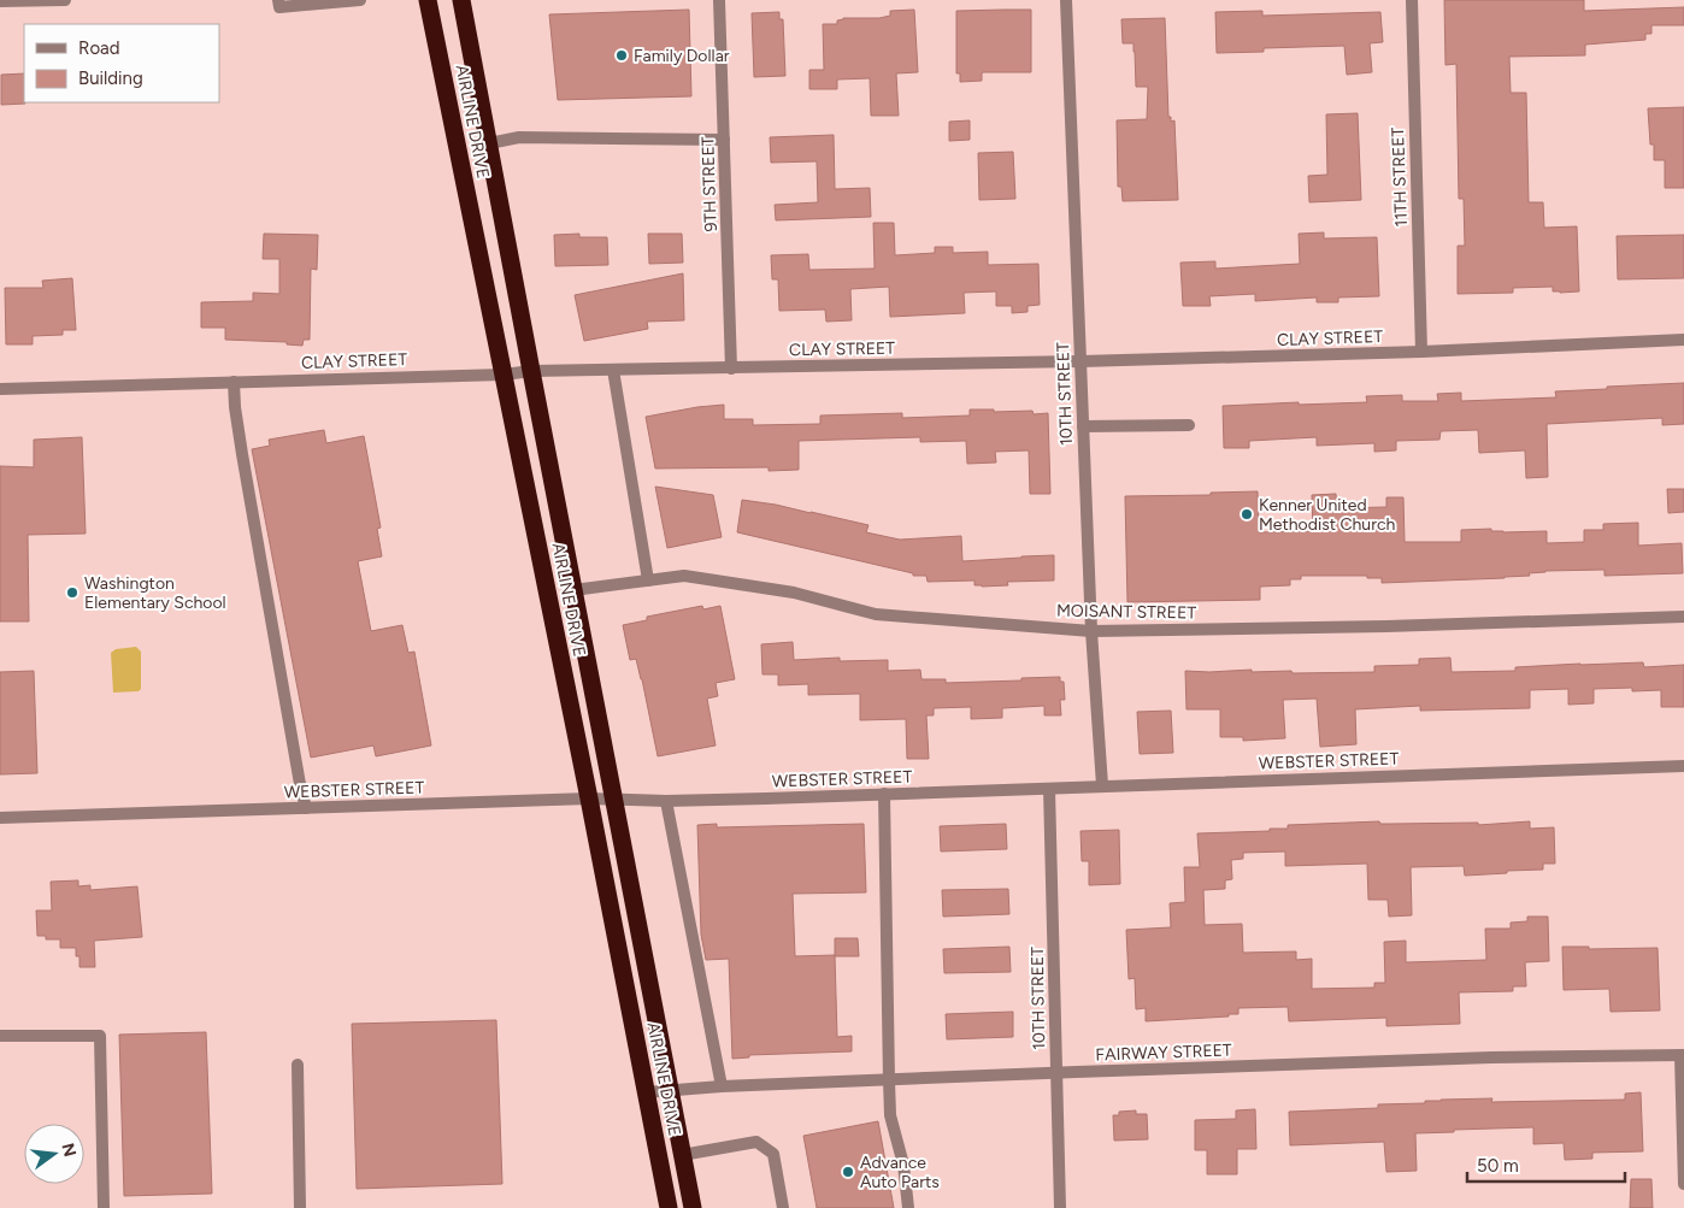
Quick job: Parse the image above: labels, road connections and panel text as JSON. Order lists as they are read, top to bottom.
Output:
{
  "streets": {
    "highway": ["AIRLINE DRIVE"],
    "street": [
      "11TH STREET",
      "9TH STREET",
      "CLAY STREET",
      "10TH STREET",
      "MOISANT STREET",
      "WEBSTER STREET",
      "FAIRWAY STREET"
    ]
  },
  "crossings": [
    ["AIRLINE DRIVE", "CLAY STREET"],
    ["AIRLINE DRIVE", "MOISANT STREET"],
    ["AIRLINE DRIVE", "WEBSTER STREET"],
    ["AIRLINE DRIVE", "FAIRWAY STREET"],
    ["11TH STREET", "CLAY STREET"],
    ["9TH STREET", "CLAY STREET"],
    ["CLAY STREET", "10TH STREET"],
    ["10TH STREET", "MOISANT STREET"],
    ["10TH STREET", "WEBSTER STREET"],
    ["10TH STREET", "FAIRWAY STREET"]
  ],
  "places": [
    "Family Dollar",
    "Kenner United Methodist Church",
    "Washington Elementary School",
    "Advance Auto Parts"
  ],
  "legend": ["Road", "Building"],
  "scale_bar": "50 m",
  "north": "right"
}
